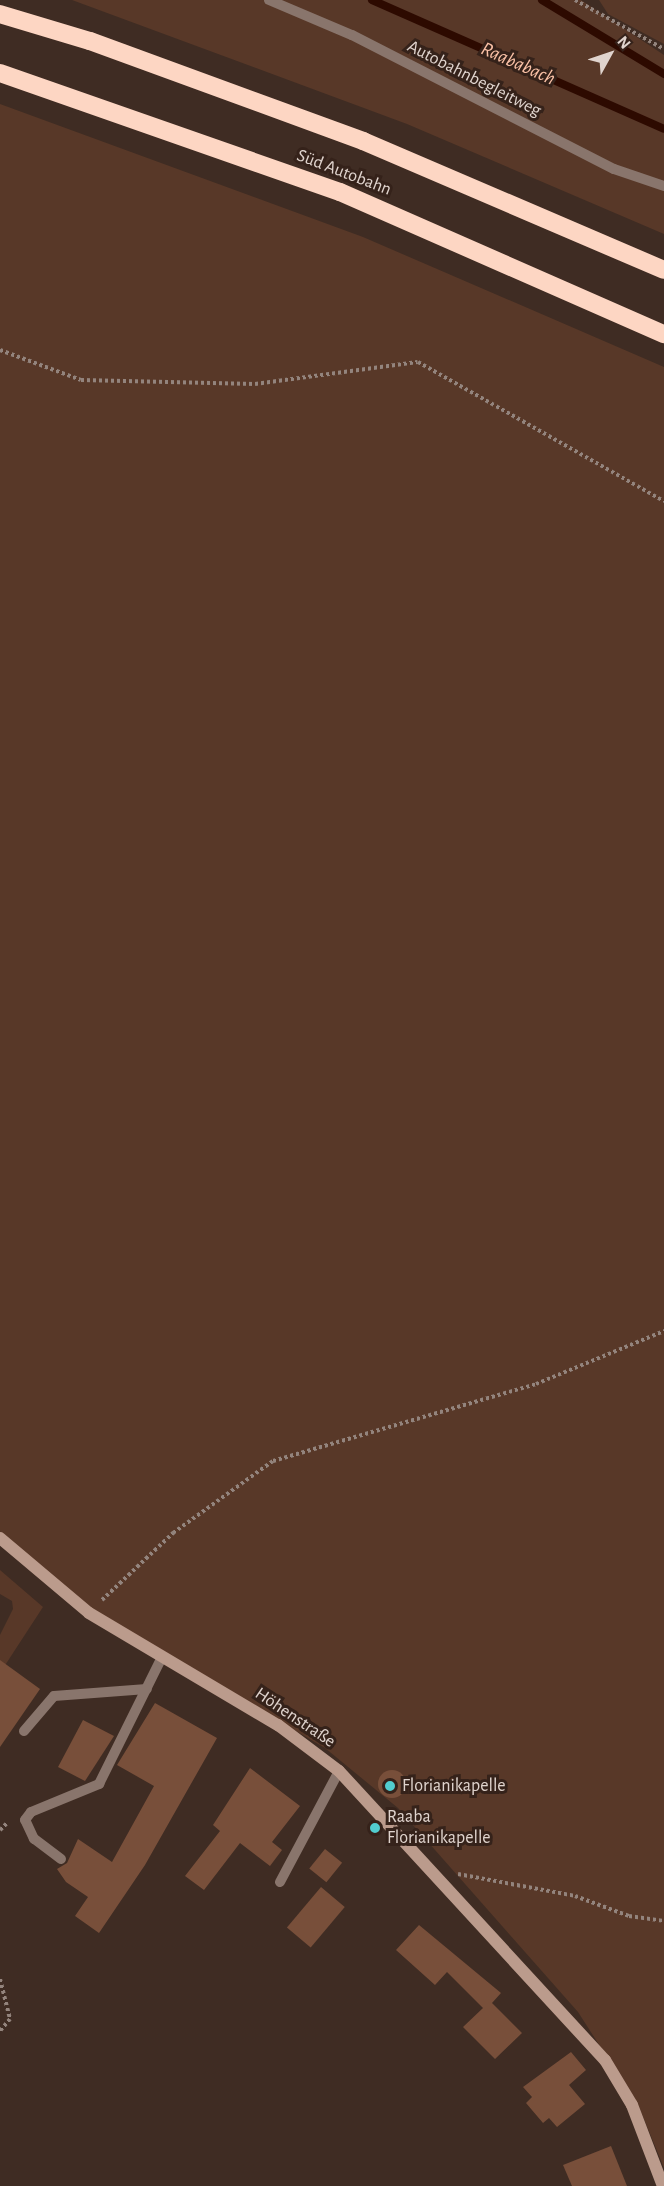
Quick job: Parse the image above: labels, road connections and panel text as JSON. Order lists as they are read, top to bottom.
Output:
{
  "streets": {
    "highway": ["Süd Autobahn"],
    "street": ["Höhenstraße"],
    "lane": ["Autobahnbegleitweg"]
  },
  "water": ["Raababach"],
  "places": ["Florianikapelle", "Raaba Florianikapelle"],
  "north": "top right"
}
